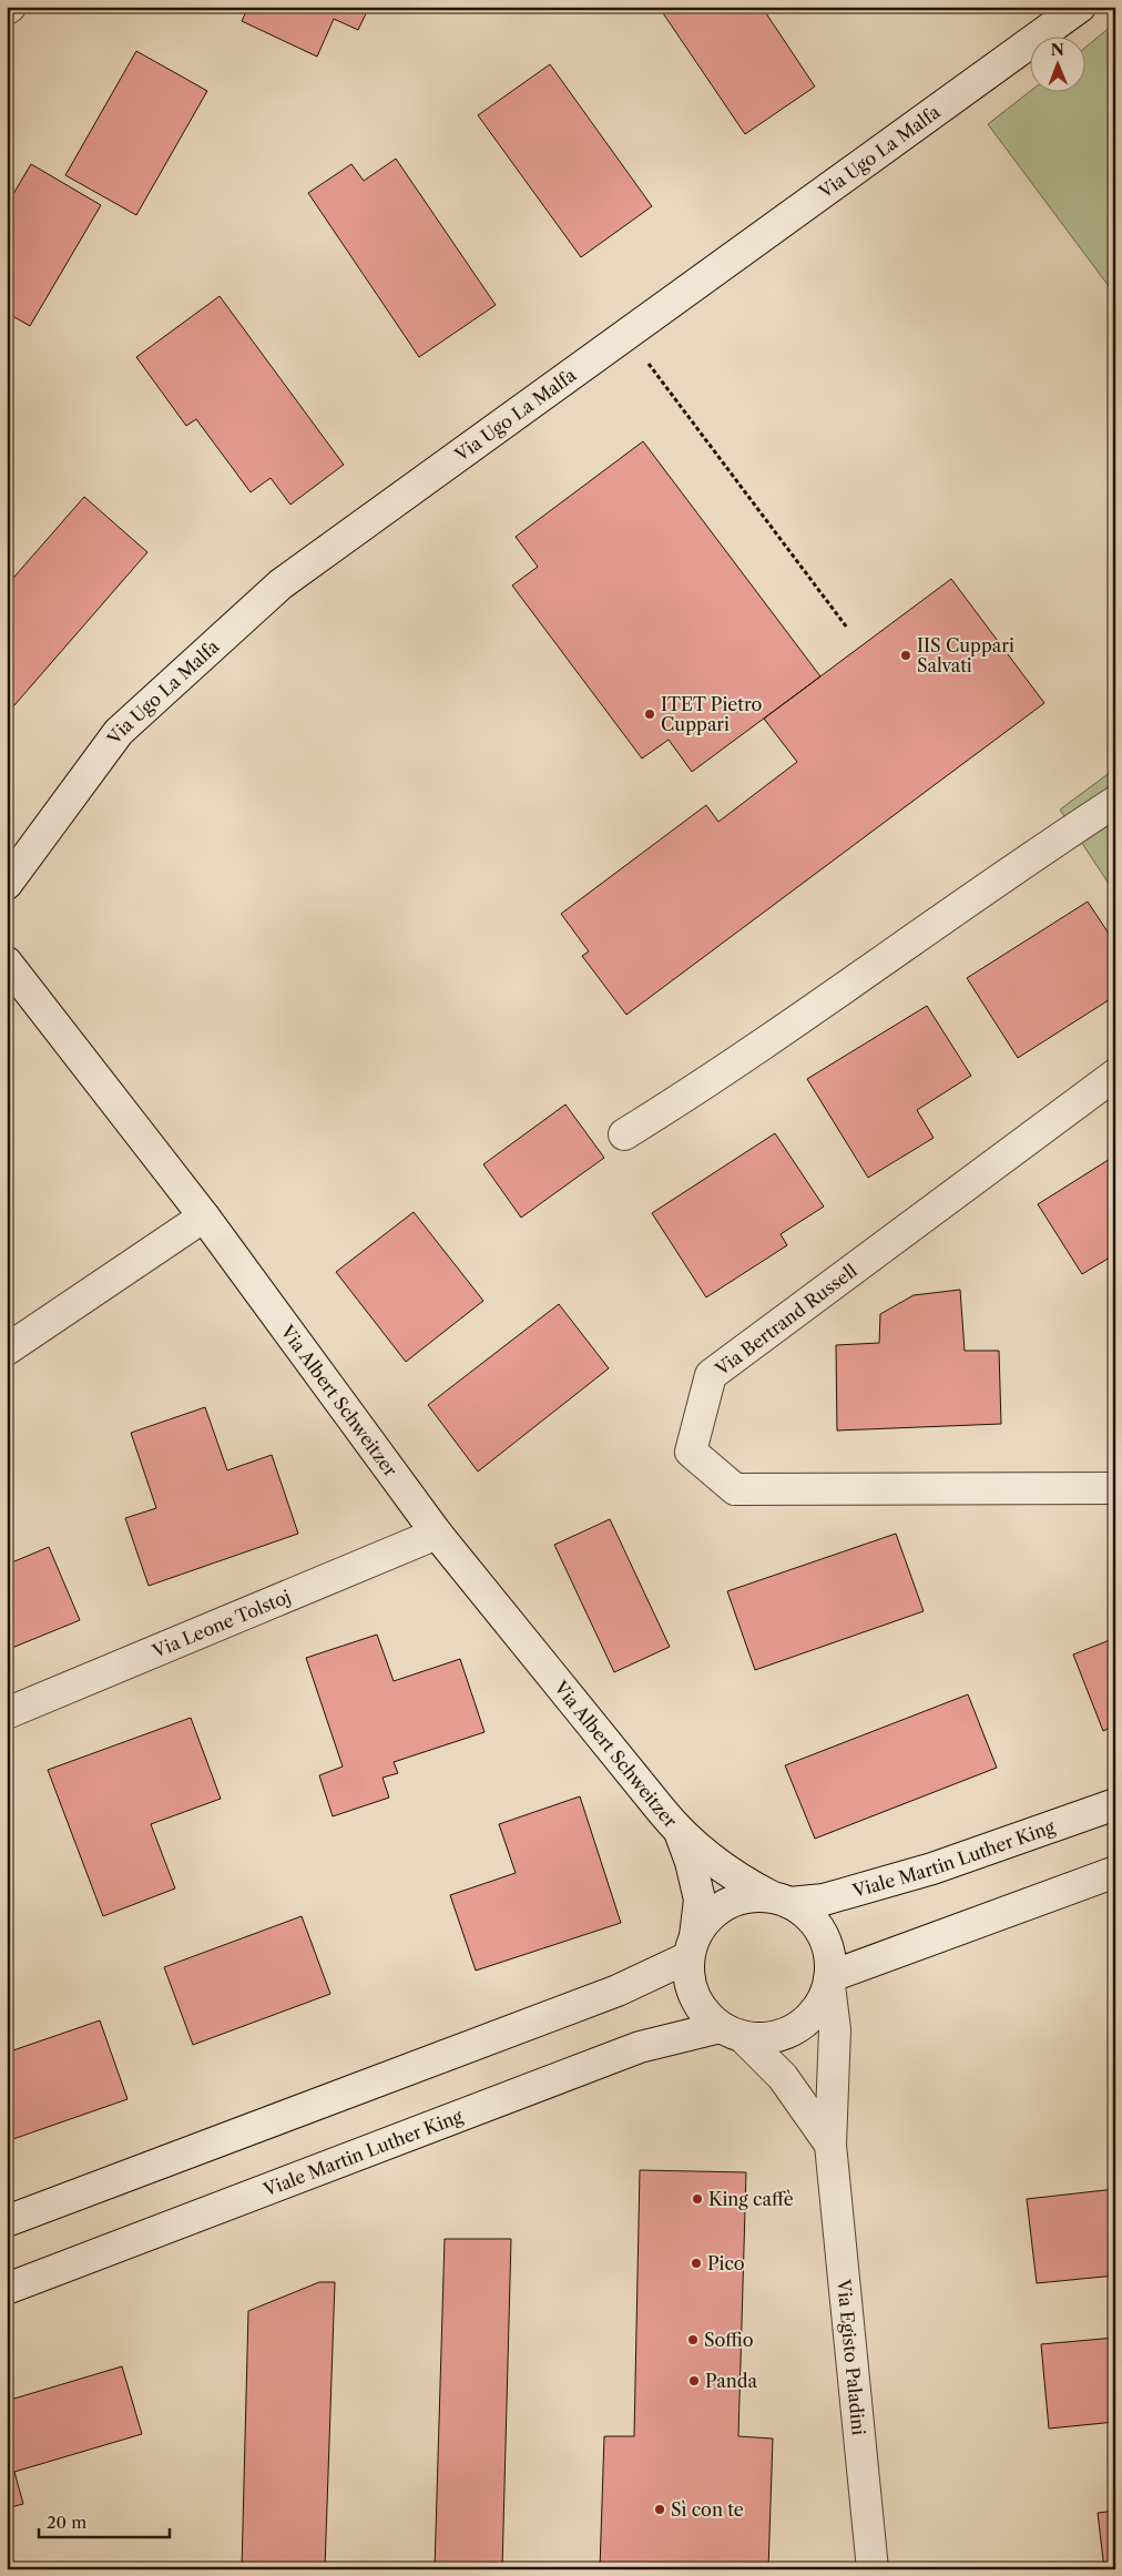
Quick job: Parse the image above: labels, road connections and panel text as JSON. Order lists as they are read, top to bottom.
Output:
{
  "streets": {
    "street": [
      "Via Ugo La Malfa",
      "Via Bertrand Russell",
      "Via Albert Schweitzer",
      "Via Leone Tolstoj",
      "Viale Martin Luther King",
      "Via Egisto Paladini"
    ]
  },
  "crossings": [
    ["Via Albert Schweitzer", "Via Leone Tolstoj"],
    ["Via Albert Schweitzer", "Viale Martin Luther King"],
    ["Via Albert Schweitzer", "Via Egisto Paladini"],
    ["Viale Martin Luther King", "Via Egisto Paladini"]
  ],
  "places": [
    "IIS Cuppari Salvati",
    "ITET Pietro Cuppari",
    "King caffè",
    "Pico",
    "Soffio",
    "Panda",
    "Sì con te"
  ],
  "scale_bar": "20 m",
  "north": "top"
}
